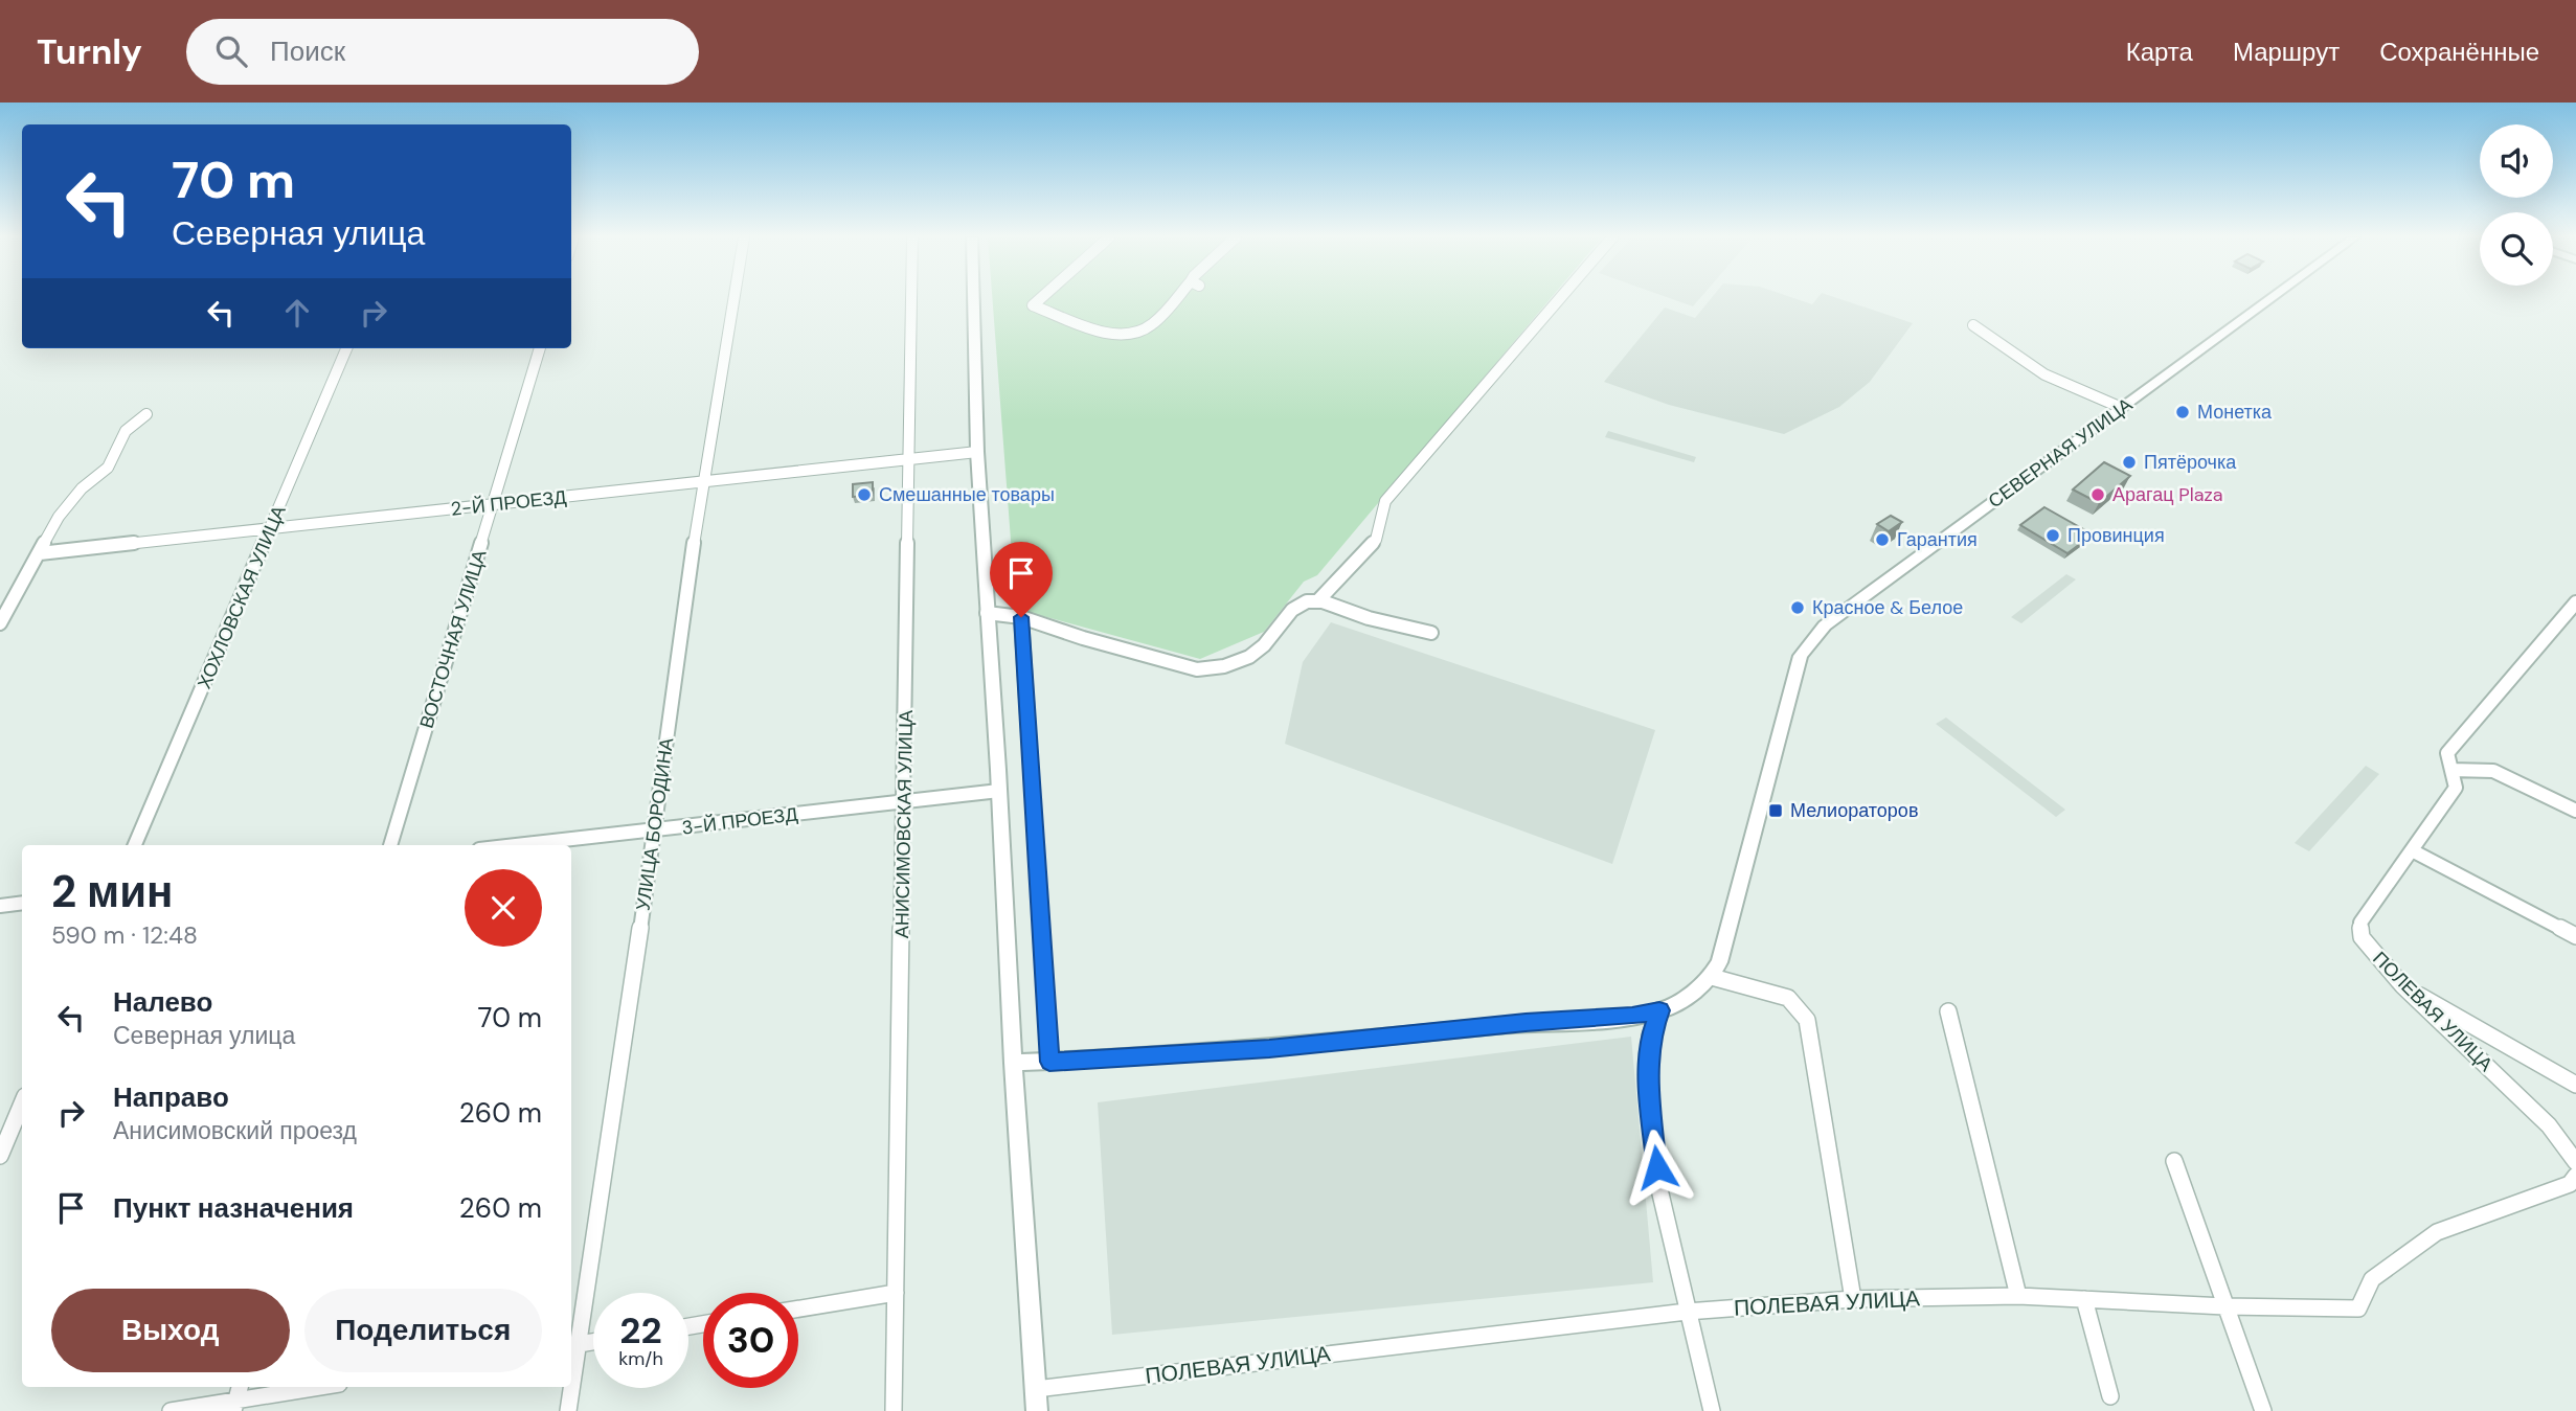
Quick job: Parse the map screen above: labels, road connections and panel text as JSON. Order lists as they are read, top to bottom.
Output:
{
  "streets": {
    "street": [
      "СЕВЕРНАЯ УЛИЦА",
      "2-Й ПРОЕЗД",
      "ХОХЛОВСКАЯ УЛИЦА",
      "ВОСТОЧНАЯ УЛИЦА",
      "3-Й ПРОЕЗД",
      "УЛИЦА БОРОДИНА",
      "АНИСИМОВСКАЯ УЛИЦА",
      "ПОЛЕВАЯ УЛИЦА"
    ]
  },
  "crossings": [
    ["2-Й ПРОЕЗД", "ХОХЛОВСКАЯ УЛИЦА"],
    ["2-Й ПРОЕЗД", "ВОСТОЧНАЯ УЛИЦА"],
    ["2-Й ПРОЕЗД", "УЛИЦА БОРОДИНА"],
    ["2-Й ПРОЕЗД", "АНИСИМОВСКАЯ УЛИЦА"],
    ["3-Й ПРОЕЗД", "УЛИЦА БОРОДИНА"],
    ["3-Й ПРОЕЗД", "АНИСИМОВСКАЯ УЛИЦА"]
  ],
  "places": {
    "other": [
      "Монетка",
      "Пятёрочка",
      "Смешанные товары",
      "Арагац Plaza",
      "Провинция",
      "Гарантия",
      "Красное & Белое"
    ],
    "transit": ["Мелиораторов"]
  },
  "page": {
    "header": "Turnly",
    "search": "Поиск",
    "nav": ["Карта", "Маршрут", "Сохранённые"],
    "turn": ["70 m", "Северная улица"],
    "heading": ["2 мин", "590 m · 12:48"],
    "list": [
      {
        "name": "Налево",
        "note": "Северная улица",
        "value": "70 m"
      },
      {
        "name": "Направо",
        "note": "Анисимовский проезд",
        "value": "260 m"
      },
      {
        "name": "Пункт назначения",
        "value": "260 m"
      }
    ],
    "buttons": ["Выход", "Поделиться"],
    "speed": "22 km/h",
    "limit": "30"
  }
}
